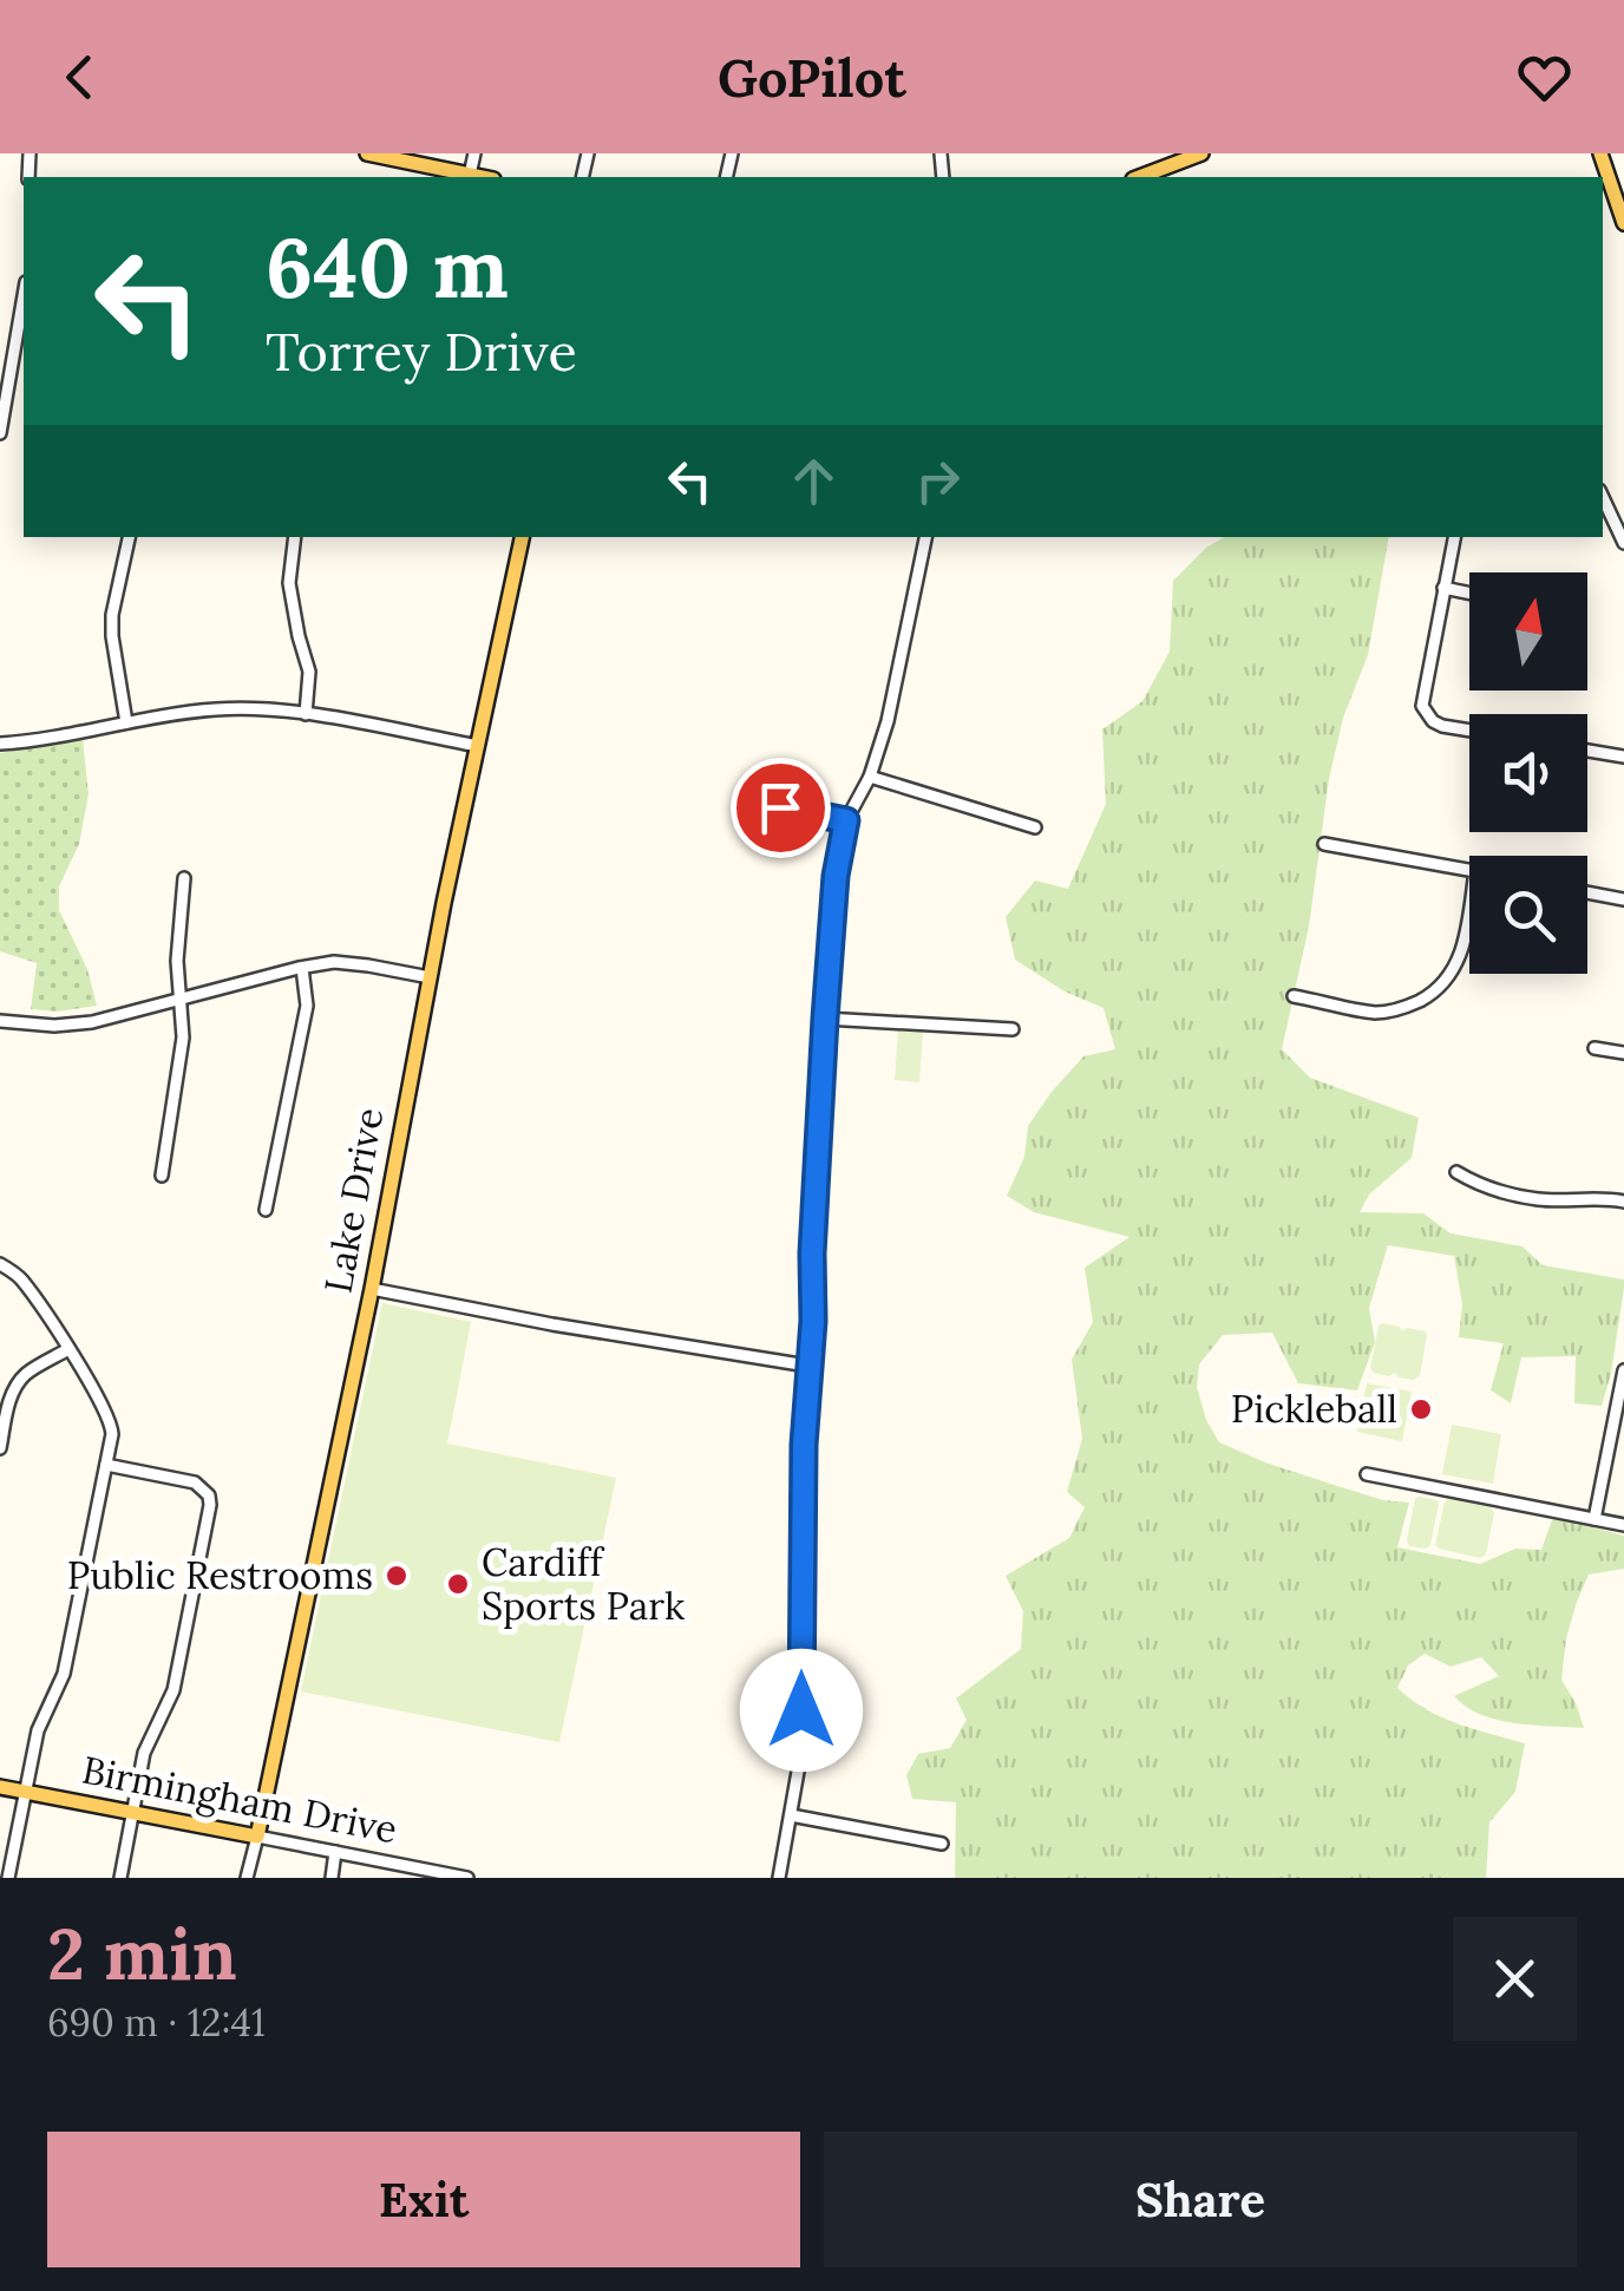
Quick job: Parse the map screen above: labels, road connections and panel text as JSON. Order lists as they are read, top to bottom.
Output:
{
  "streets": {
    "main road": ["Lake Drive", "Birmingham Drive"]
  },
  "crossings": [
    ["Lake Drive", "Birmingham Drive"]
  ],
  "places": ["Pickleball", "Public Restrooms", "Cardiff Sports Park"],
  "north": "top",
  "page": {
    "header": "GoPilot",
    "turn": ["640 m", "Torrey Drive"],
    "heading": ["2 min", "690 m · 12:41"],
    "buttons": ["Exit", "Share"]
  }
}
